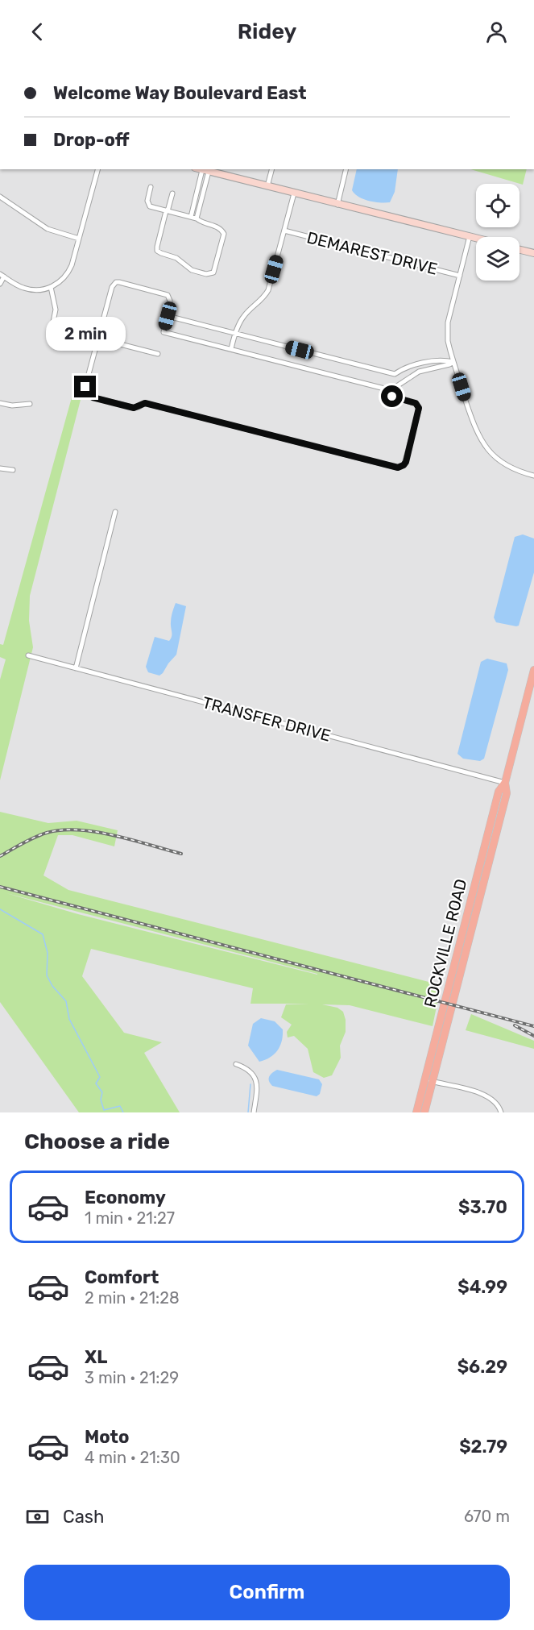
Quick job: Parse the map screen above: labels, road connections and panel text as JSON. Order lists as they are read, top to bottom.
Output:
{
  "streets": {
    "main road": ["ROCKVILLE ROAD"],
    "street": ["DEMAREST DRIVE", "TRANSFER DRIVE"]
  },
  "crossings": [
    ["TRANSFER DRIVE", "ROCKVILLE ROAD"]
  ],
  "page": {
    "header": "Ridey",
    "banner": ["Welcome Way Boulevard East", "Drop-off"],
    "bubble": "2 min",
    "heading": "Choose a ride",
    "list": [
      {
        "name": "Economy",
        "note": "1 min · 21:27",
        "value": "$3.70"
      },
      {
        "name": "Comfort",
        "note": "2 min · 21:28",
        "value": "$4.99"
      },
      {
        "name": "XL",
        "note": "3 min · 21:29",
        "value": "$6.29"
      },
      {
        "name": "Moto",
        "note": "4 min · 21:30",
        "value": "$2.79"
      }
    ],
    "pay": ["Cash", "670 m"],
    "buttons": "Confirm"
  }
}
